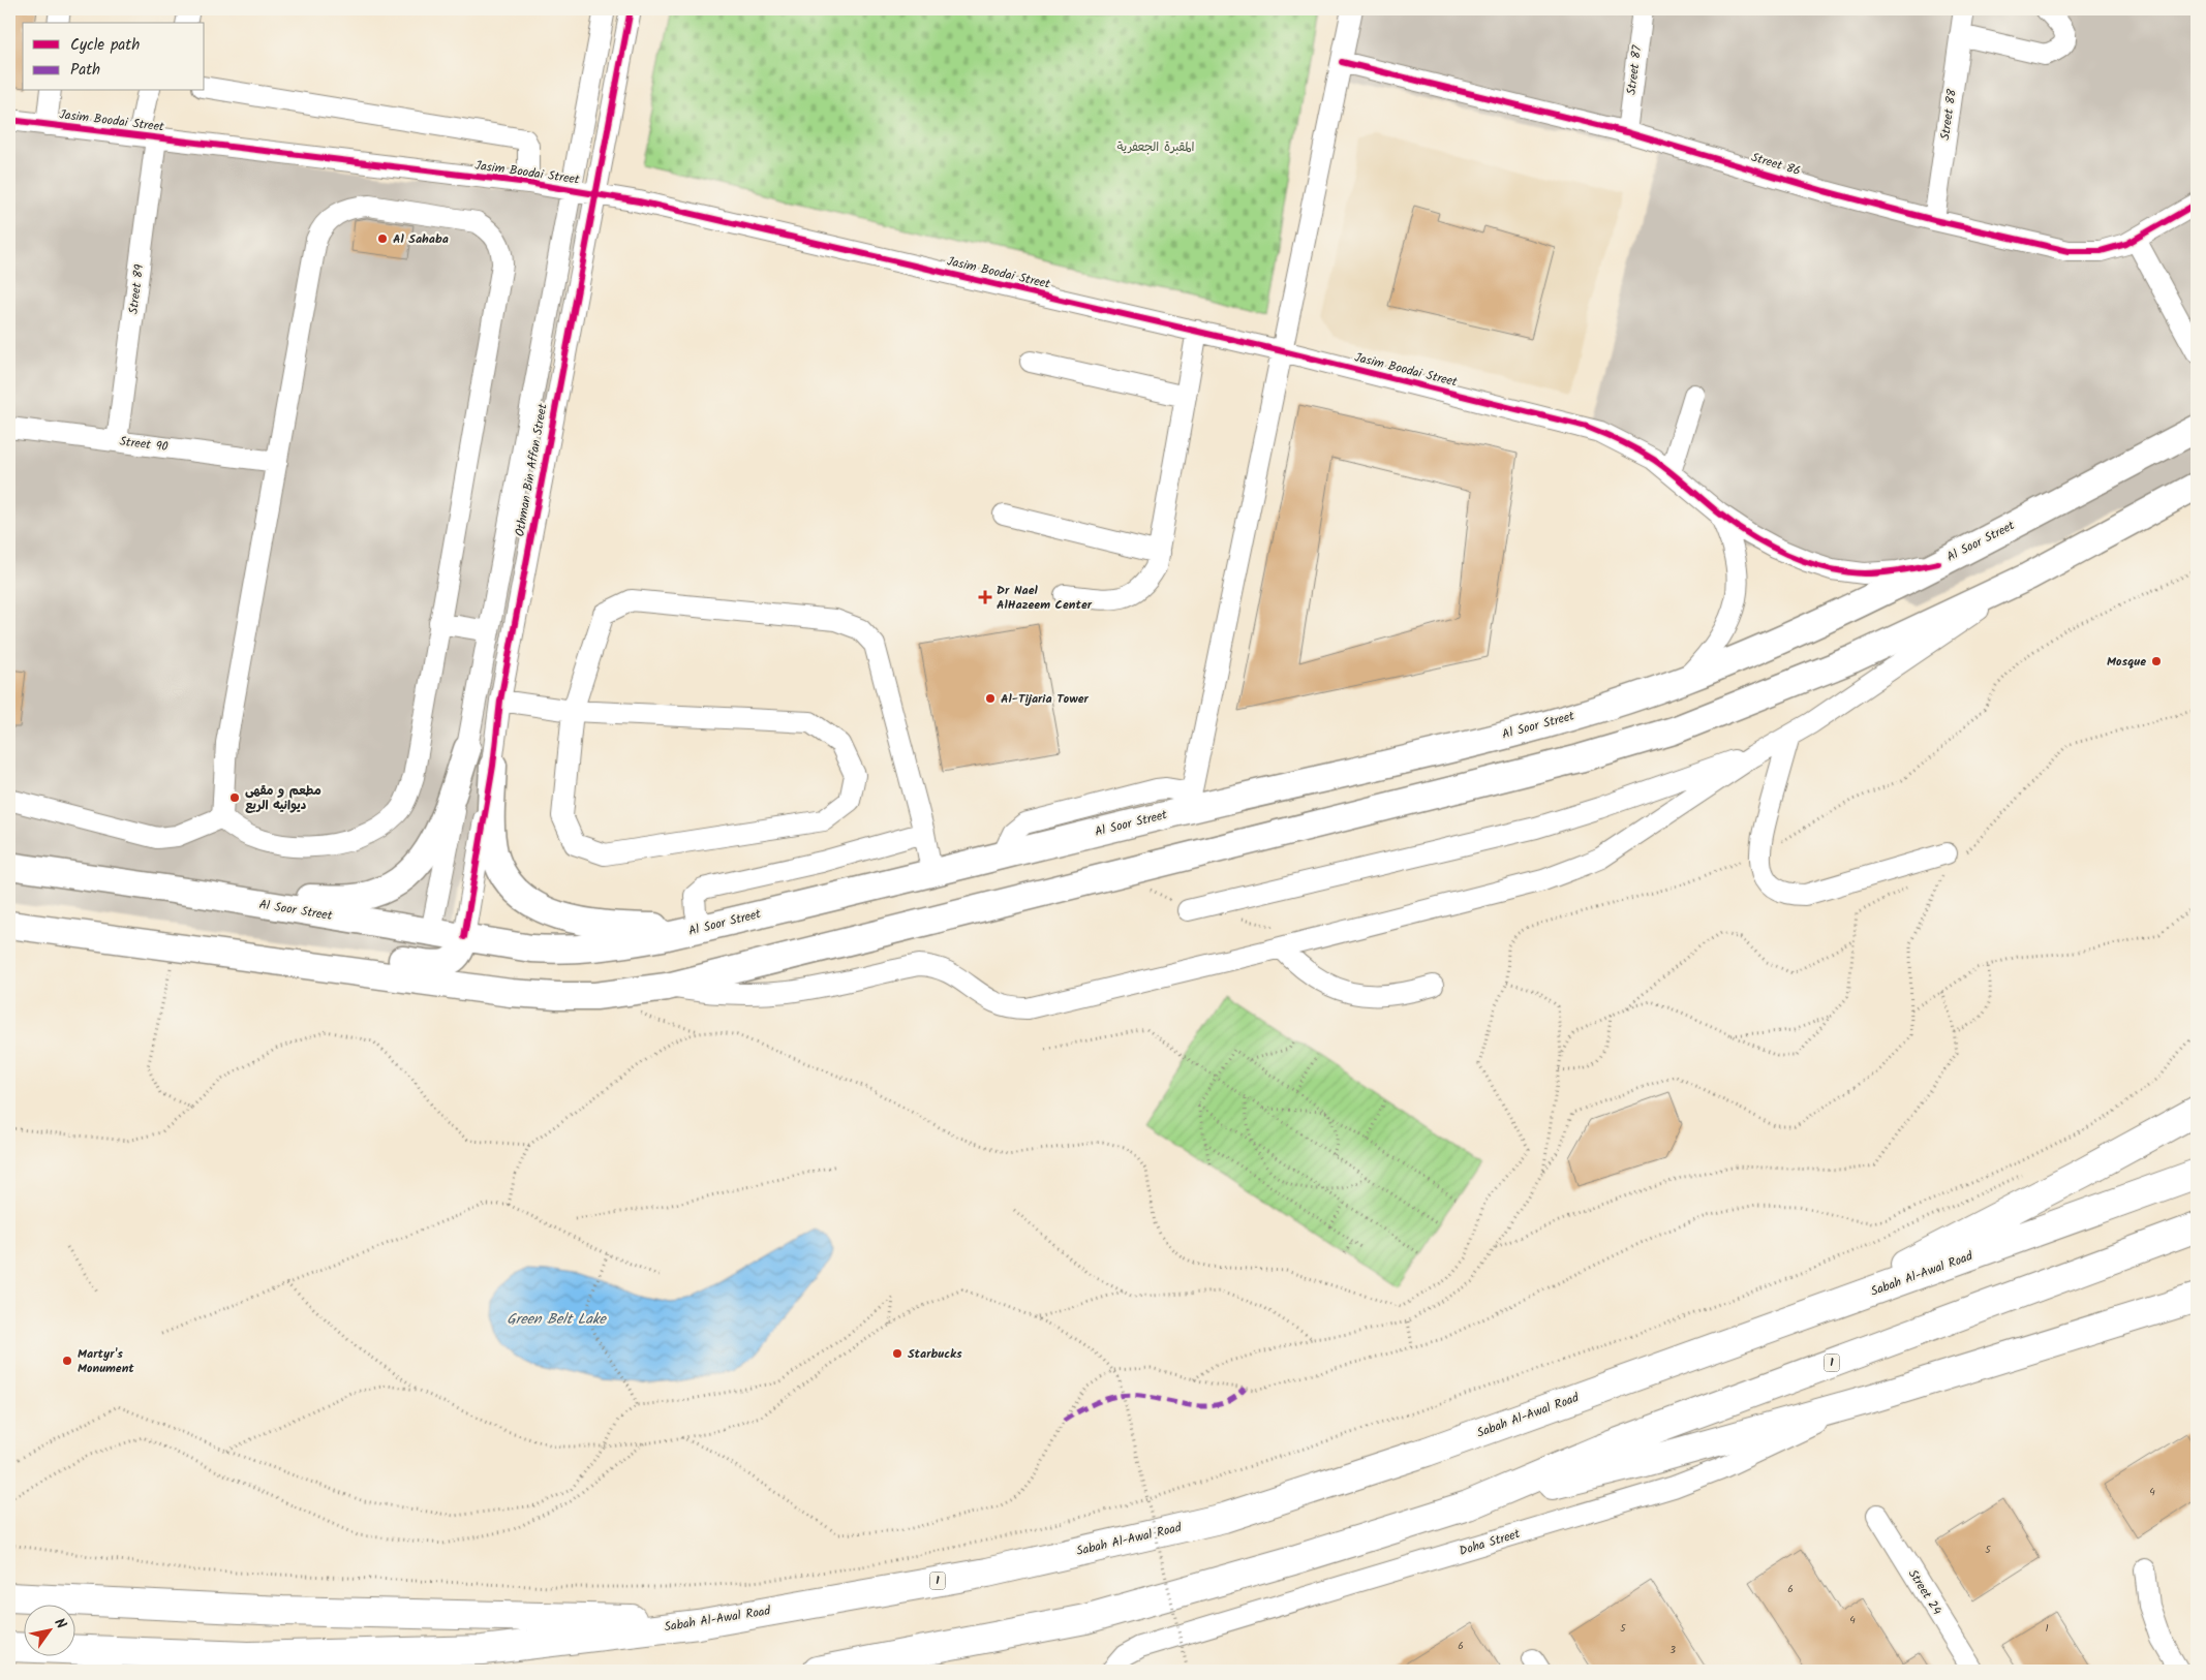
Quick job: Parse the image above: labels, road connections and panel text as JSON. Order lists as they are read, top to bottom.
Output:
{
  "streets": {
    "highway": ["Sabah Al-Awal Road", "1"],
    "main road": ["Al Soor Street"],
    "street": [
      "Street 87",
      "Street 88",
      "Jasim Boodai Street",
      "Street 86",
      "Street 89",
      "Street 90",
      "Othman Bin Affan Street",
      "Doha Street",
      "Street 24"
    ]
  },
  "crossings": [
    ["Street 87", "Street 86"],
    ["Street 88", "Street 86"],
    ["Jasim Boodai Street", "Street 89"],
    ["Jasim Boodai Street", "Othman Bin Affan Street"],
    ["Jasim Boodai Street", "Al Soor Street"],
    ["Street 89", "Street 90"],
    ["Othman Bin Affan Street", "Al Soor Street"]
  ],
  "water": ["Green Belt Lake"],
  "parks": ["المقبرة الجعفرية"],
  "places": {
    "other": [
      "Al Sahaba",
      "Mosque",
      "Al-Tijaria Tower",
      "مطعم و مقهى ديوانيه الربع",
      "Starbucks",
      "Martyr's Monument"
    ],
    "health": ["Dr Nael AlHazeem Center"]
  },
  "house_numbers": [
    "4",
    "5",
    "6",
    "4",
    "5",
    "1",
    "6",
    "3"
  ],
  "legend": ["Cycle path", "Path"],
  "north": "top right"
}
